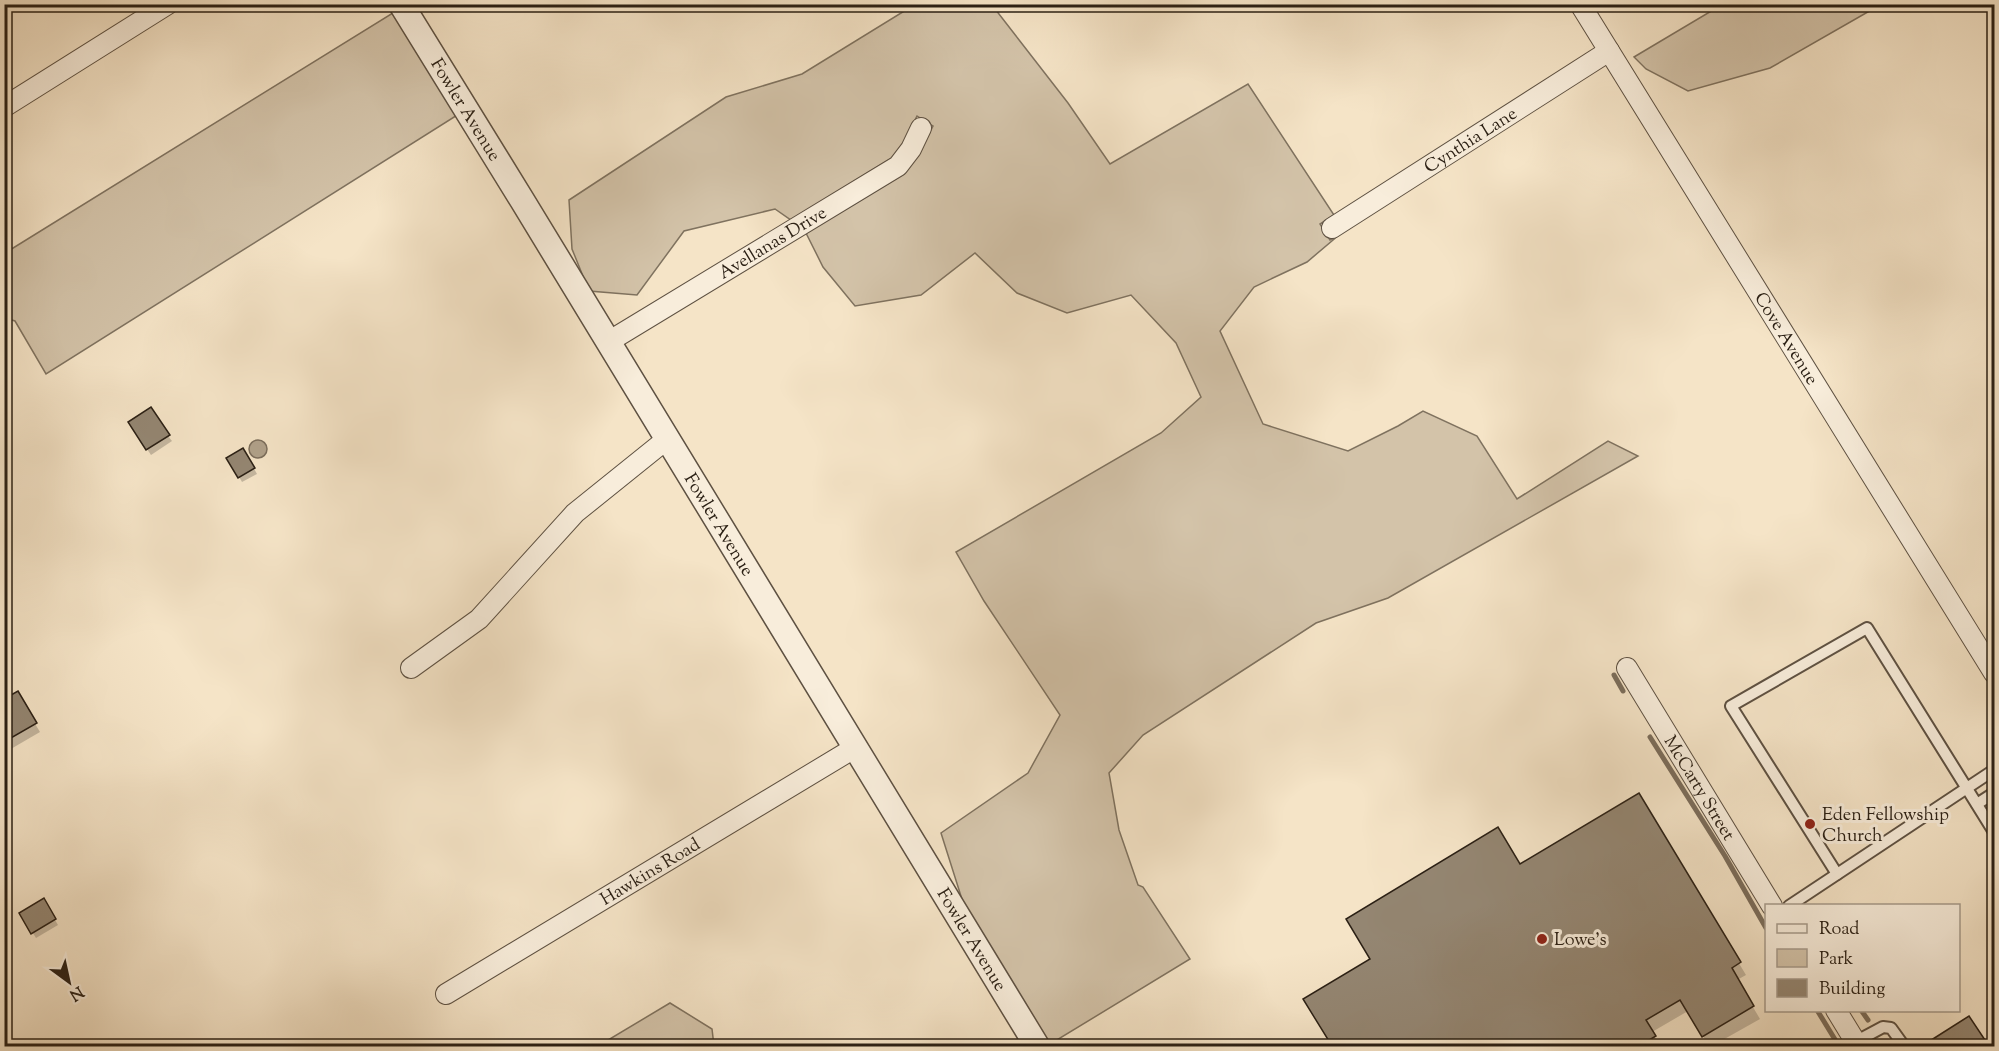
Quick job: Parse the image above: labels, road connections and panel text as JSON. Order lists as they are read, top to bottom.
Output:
{
  "streets": {
    "street": [
      "Fowler Avenue",
      "Cynthia Lane",
      "Avellanas Drive",
      "Cove Avenue",
      "McCarty Street",
      "Hawkins Road"
    ]
  },
  "crossings": [
    ["Fowler Avenue", "Avellanas Drive"],
    ["Fowler Avenue", "Hawkins Road"],
    ["Cynthia Lane", "Cove Avenue"]
  ],
  "places": ["Eden Fellowship Church", "Lowe's"],
  "legend": ["Road", "Park", "Building"],
  "north": "bottom right"
}
